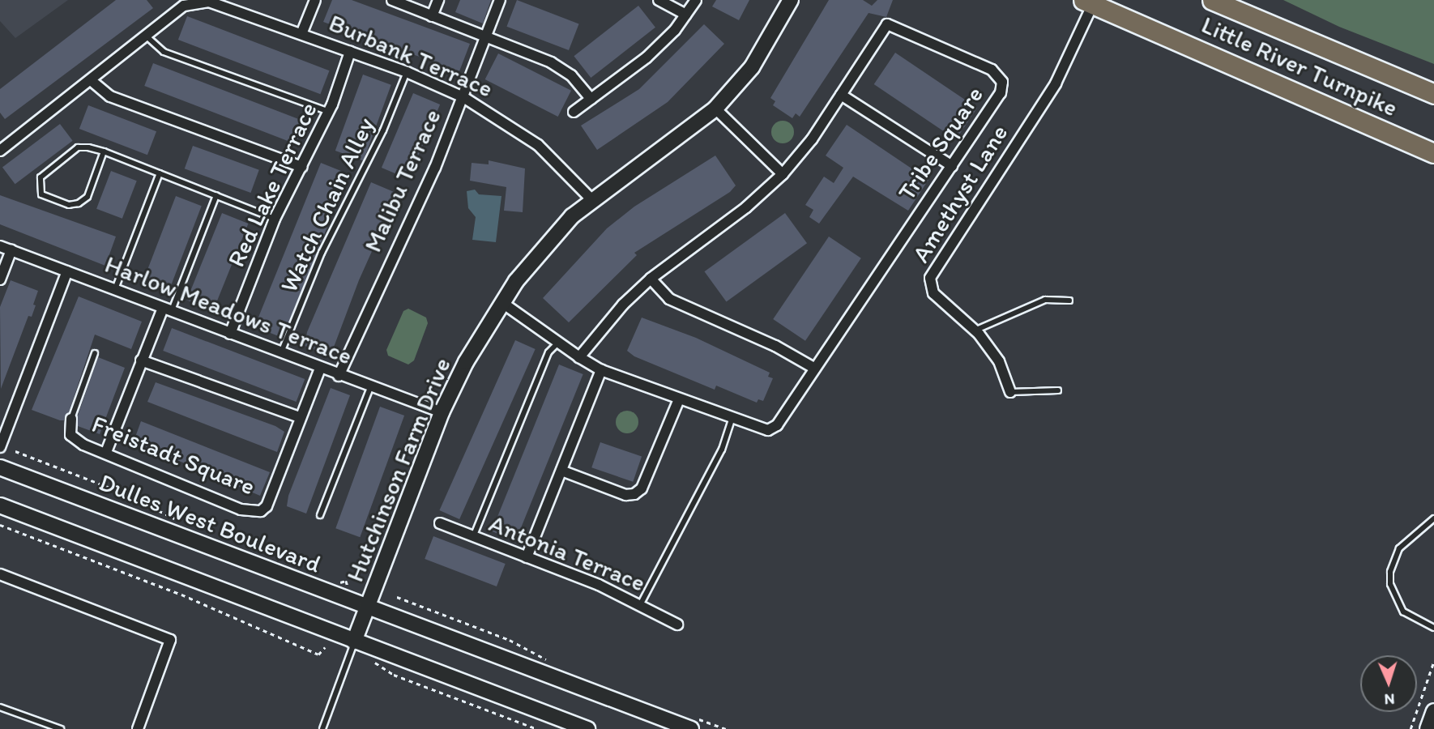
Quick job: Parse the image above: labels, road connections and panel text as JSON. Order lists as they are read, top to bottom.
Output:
{
  "streets": {
    "highway": ["Little River Turnpike"],
    "street": [
      "Burbank Terrace",
      "Tribe Square",
      "Malibu Terrace",
      "Red Lake Terrace",
      "Amethyst Lane",
      "Harlow Meadows Terrace",
      "Freistadt Square",
      "Hutchinson Farm Drive",
      "Dulles West Boulevard",
      "Antonia Terrace"
    ],
    "lane": ["Watch Chain Alley"]
  },
  "crossings": [
    ["Burbank Terrace", "Malibu Terrace"],
    ["Burbank Terrace", "Red Lake Terrace"],
    ["Burbank Terrace", "Watch Chain Alley"],
    ["Burbank Terrace", "Hutchinson Farm Drive"],
    ["Little River Turnpike", "Amethyst Lane"],
    ["Tribe Square", "Hutchinson Farm Drive"],
    ["Malibu Terrace", "Harlow Meadows Terrace"],
    ["Red Lake Terrace", "Harlow Meadows Terrace"],
    ["Watch Chain Alley", "Harlow Meadows Terrace"],
    ["Harlow Meadows Terrace", "Freistadt Square"],
    ["Harlow Meadows Terrace", "Hutchinson Farm Drive"],
    ["Hutchinson Farm Drive", "Dulles West Boulevard"]
  ],
  "north": "bottom"
}
